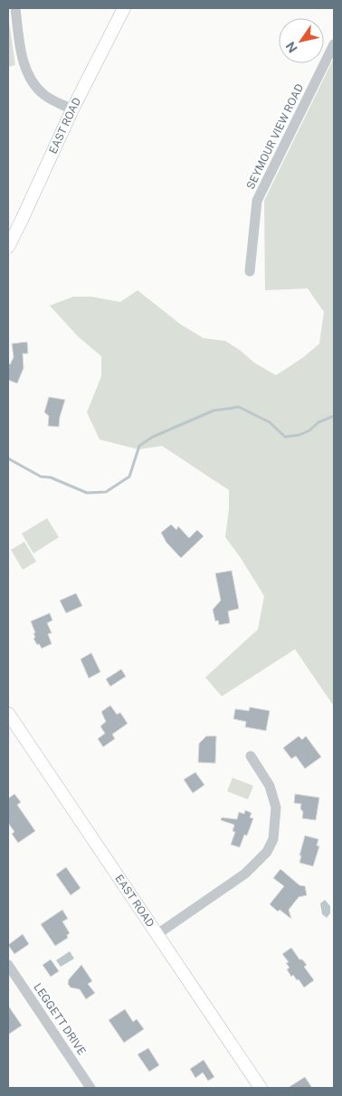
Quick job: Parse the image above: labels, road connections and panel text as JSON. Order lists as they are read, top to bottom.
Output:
{
  "streets": {
    "main road": ["EAST ROAD"],
    "street": ["SEYMOUR VIEW ROAD", "LEGGETT DRIVE"]
  },
  "north": "bottom left"
}
